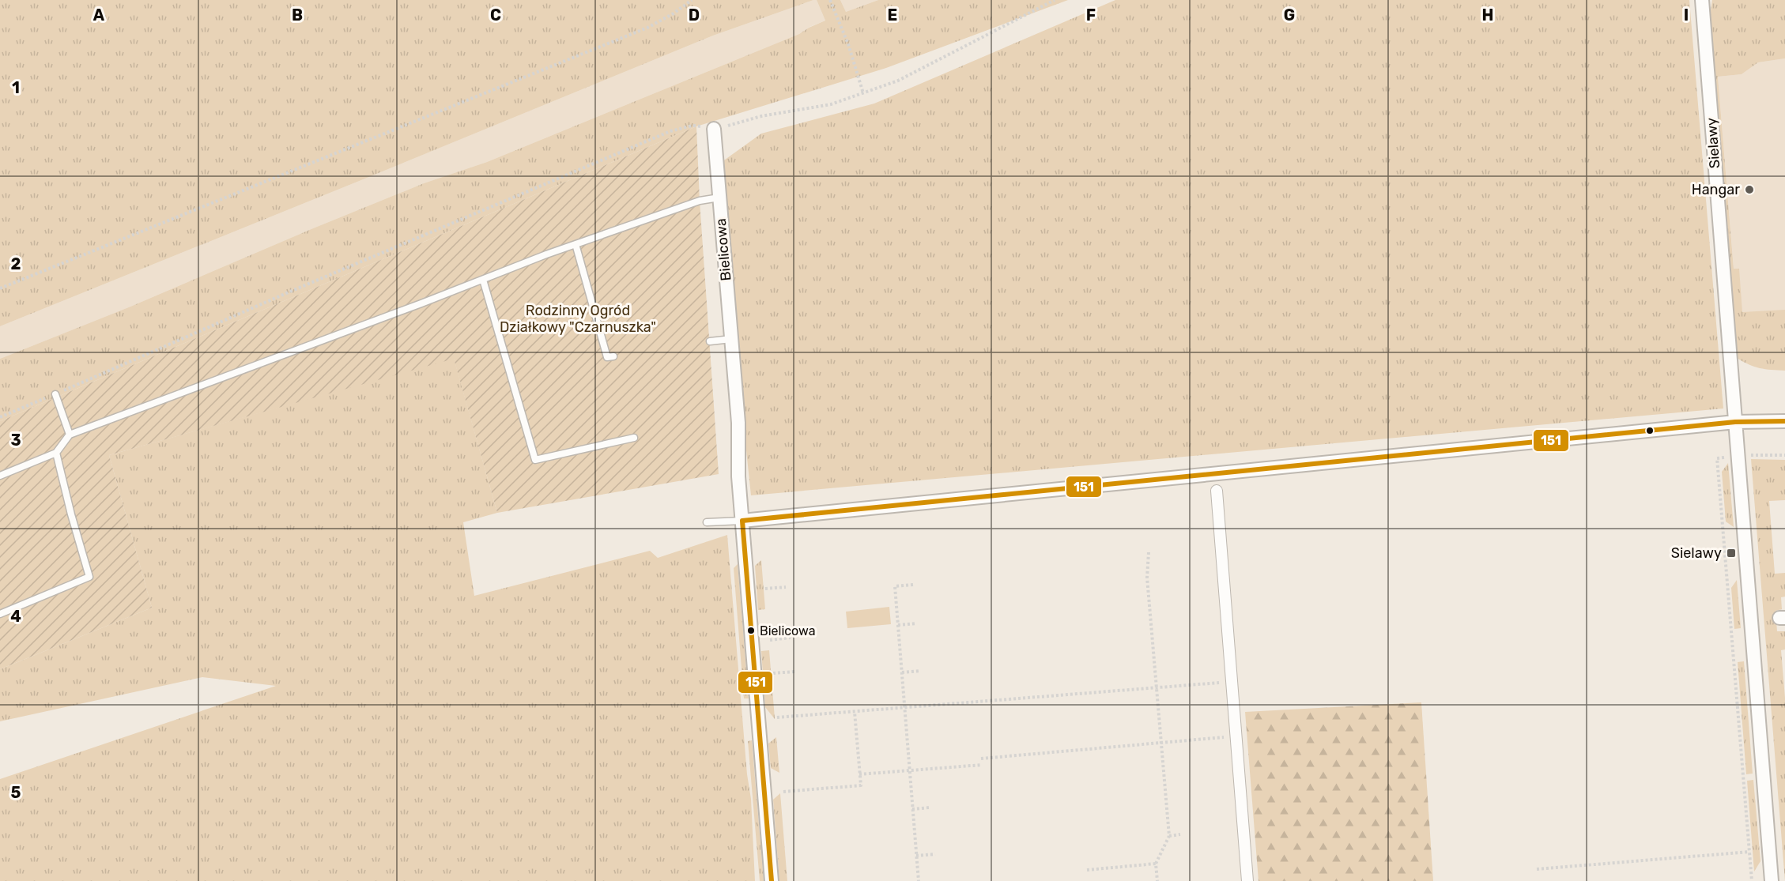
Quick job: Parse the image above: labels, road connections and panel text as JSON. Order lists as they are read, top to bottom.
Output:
{
  "streets": {
    "street": ["Sielawy", "Bielicowa"]
  },
  "parks": ["Rodzinny Ogród Działkowy \"Czarnuszka\""],
  "places": {
    "other": ["Hangar", "Bielicowa"],
    "transit": ["Sielawy"]
  },
  "lines": ["transit line 151"],
  "grid": {
    "columns": [
      "A",
      "B",
      "C",
      "D",
      "E",
      "F",
      "G",
      "H",
      "I"
    ],
    "rows": [
      "1",
      "2",
      "3",
      "4",
      "5"
    ]
  }
}
